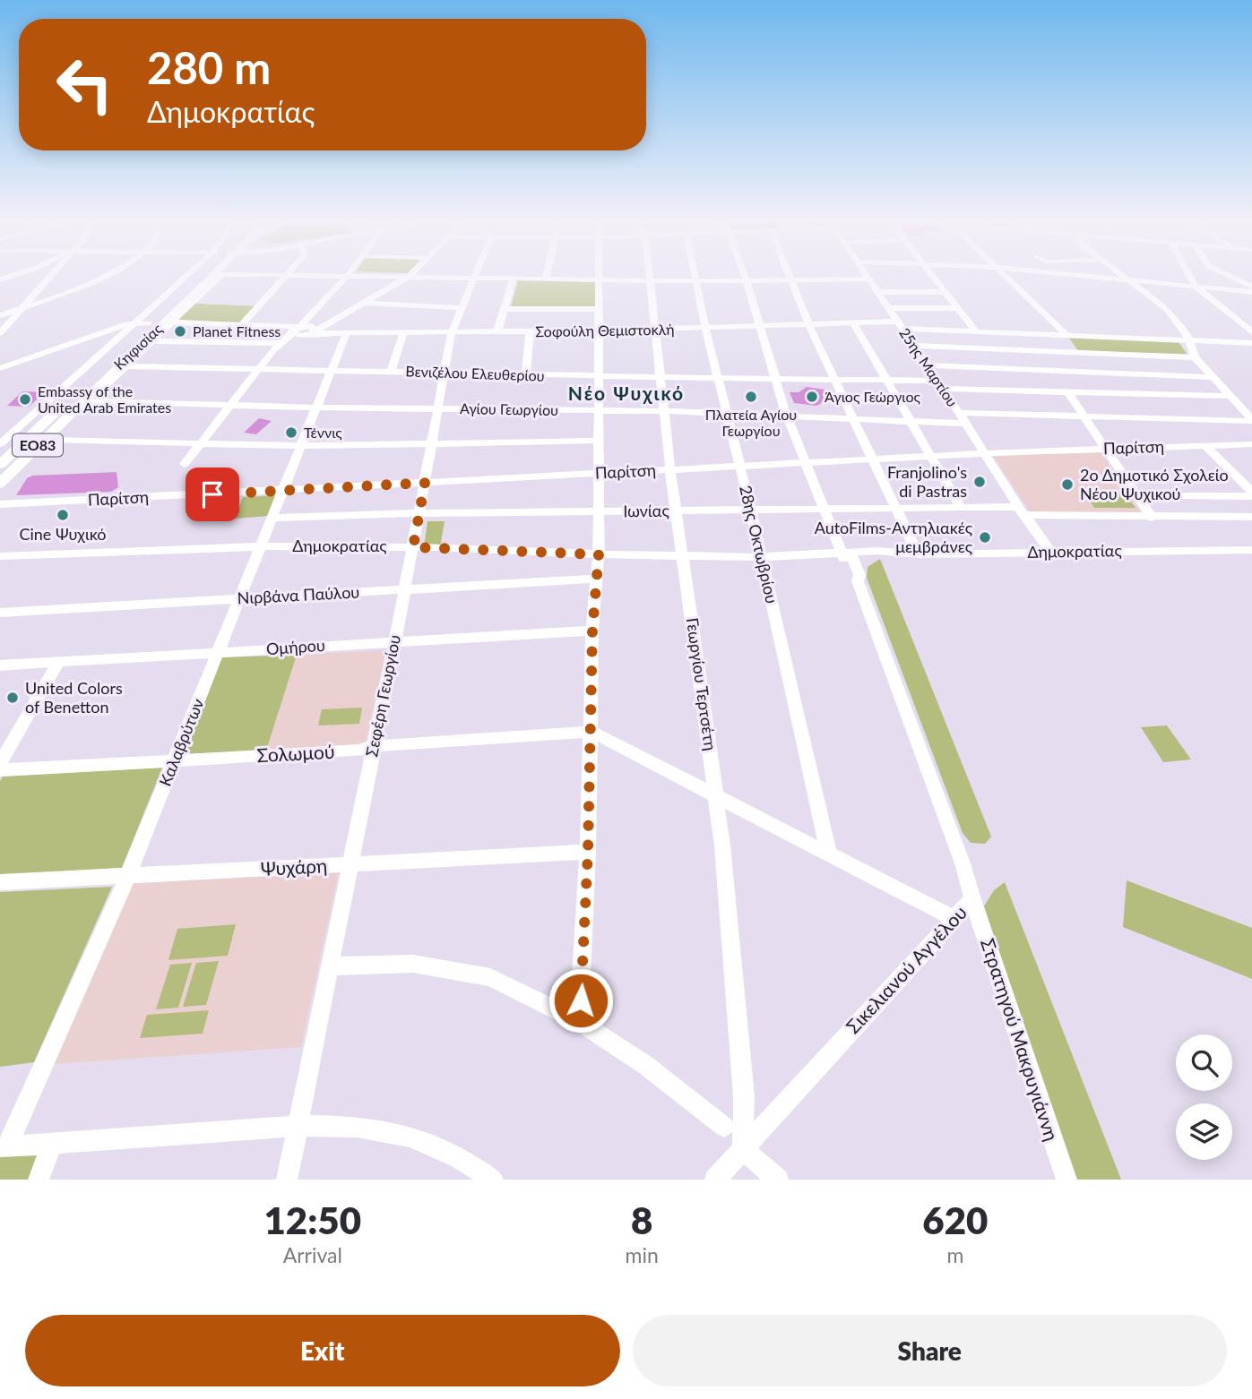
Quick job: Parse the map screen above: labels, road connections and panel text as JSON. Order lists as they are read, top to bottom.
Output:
{
  "streets": {
    "main road": ["Κηφισίας", "ΕΟ83"],
    "street": [
      "Σοφούλη Θεμιστοκλή",
      "25ης Μαρτίου",
      "Βενιζέλου Ελευθερίου",
      "Αγίου Γεωργίου",
      "Παρίτση",
      "Ιωνίας",
      "28ης Οκτωβρίου",
      "Δημοκρατίας",
      "Νιρβάνα Παύλου",
      "Ομήρου",
      "Γεωργίου Τερτσέτη",
      "Σεφέρη Γεωργίου",
      "Καλαβρύτων",
      "Σολωμού",
      "Ψυχάρη",
      "Σικελιανού Αγγέλου",
      "Στρατηγού Μακρυγιάννη"
    ]
  },
  "crossings": [
    ["Σοφούλη Θεμιστοκλή", "25ης Μαρτίου"],
    ["Σοφούλη Θεμιστοκλή", "28ης Οκτωβρίου"],
    ["Σοφούλη Θεμιστοκλή", "Γεωργίου Τερτσέτη"],
    ["Σοφούλη Θεμιστοκλή", "Σεφέρη Γεωργίου"],
    ["Σοφούλη Θεμιστοκλή", "Καλαβρύτων"],
    ["Σοφούλη Θεμιστοκλή", "Σικελιανού Αγγέλου"],
    ["25ης Μαρτίου", "Βενιζέλου Ελευθερίου"],
    ["25ης Μαρτίου", "Αγίου Γεωργίου"],
    ["25ης Μαρτίου", "Παρίτση"],
    ["25ης Μαρτίου", "Ιωνίας"],
    ["25ης Μαρτίου", "Δημοκρατίας"],
    ["Βενιζέλου Ελευθερίου", "28ης Οκτωβρίου"],
    ["Βενιζέλου Ελευθερίου", "Γεωργίου Τερτσέτη"],
    ["Βενιζέλου Ελευθερίου", "Σεφέρη Γεωργίου"],
    ["Βενιζέλου Ελευθερίου", "Καλαβρύτων"],
    ["Βενιζέλου Ελευθερίου", "Σικελιανού Αγγέλου"],
    ["Αγίου Γεωργίου", "28ης Οκτωβρίου"],
    ["Αγίου Γεωργίου", "Γεωργίου Τερτσέτη"],
    ["Αγίου Γεωργίου", "Σεφέρη Γεωργίου"],
    ["Αγίου Γεωργίου", "Καλαβρύτων"],
    ["Αγίου Γεωργίου", "Σικελιανού Αγγέλου"],
    ["Παρίτση", "28ης Οκτωβρίου"],
    ["Παρίτση", "Γεωργίου Τερτσέτη"],
    ["Παρίτση", "Σεφέρη Γεωργίου"],
    ["Παρίτση", "Καλαβρύτων"],
    ["Παρίτση", "Σικελιανού Αγγέλου"],
    ["Ιωνίας", "28ης Οκτωβρίου"],
    ["Ιωνίας", "Γεωργίου Τερτσέτη"],
    ["Ιωνίας", "Σεφέρη Γεωργίου"],
    ["Ιωνίας", "Καλαβρύτων"],
    ["Ιωνίας", "Σικελιανού Αγγέλου"],
    ["28ης Οκτωβρίου", "Δημοκρατίας"],
    ["Δημοκρατίας", "Γεωργίου Τερτσέτη"],
    ["Δημοκρατίας", "Σεφέρη Γεωργίου"],
    ["Δημοκρατίας", "Καλαβρύτων"],
    ["Δημοκρατίας", "Σικελιανού Αγγέλου"],
    ["Νιρβάνα Παύλου", "Σεφέρη Γεωργίου"],
    ["Νιρβάνα Παύλου", "Καλαβρύτων"],
    ["Ομήρου", "Σεφέρη Γεωργίου"],
    ["Ομήρου", "Καλαβρύτων"],
    ["Γεωργίου Τερτσέτη", "Σικελιανού Αγγέλου"],
    ["Σεφέρη Γεωργίου", "Σολωμού"],
    ["Σεφέρη Γεωργίου", "Ψυχάρη"],
    ["Καλαβρύτων", "Σολωμού"],
    ["Καλαβρύτων", "Ψυχάρη"],
    ["Σικελιανού Αγγέλου", "Στρατηγού Μακρυγιάννη"]
  ],
  "districts": ["Νέο Ψυχικό"],
  "places": [
    "Planet Fitness",
    "Πλατεία Αγίου Γεωργίου",
    "Άγιος Γεώργιος",
    "Embassy of the United Arab Emirates",
    "Τέννις",
    "Franjolino's di Pastras",
    "2ο Δημοτικό Σχολείο Νέου Ψυχικού",
    "Cine Ψυχικό",
    "AutoFilms-Αντηλιακές μεμβράνες",
    "United Colors of Benetton"
  ],
  "page": {
    "turn": ["280 m", "Δημοκρατίας"],
    "eta": [
      "12:50",
      "Arrival",
      "8",
      "min",
      "620",
      "m"
    ],
    "buttons": ["Exit", "Share"]
  }
}
